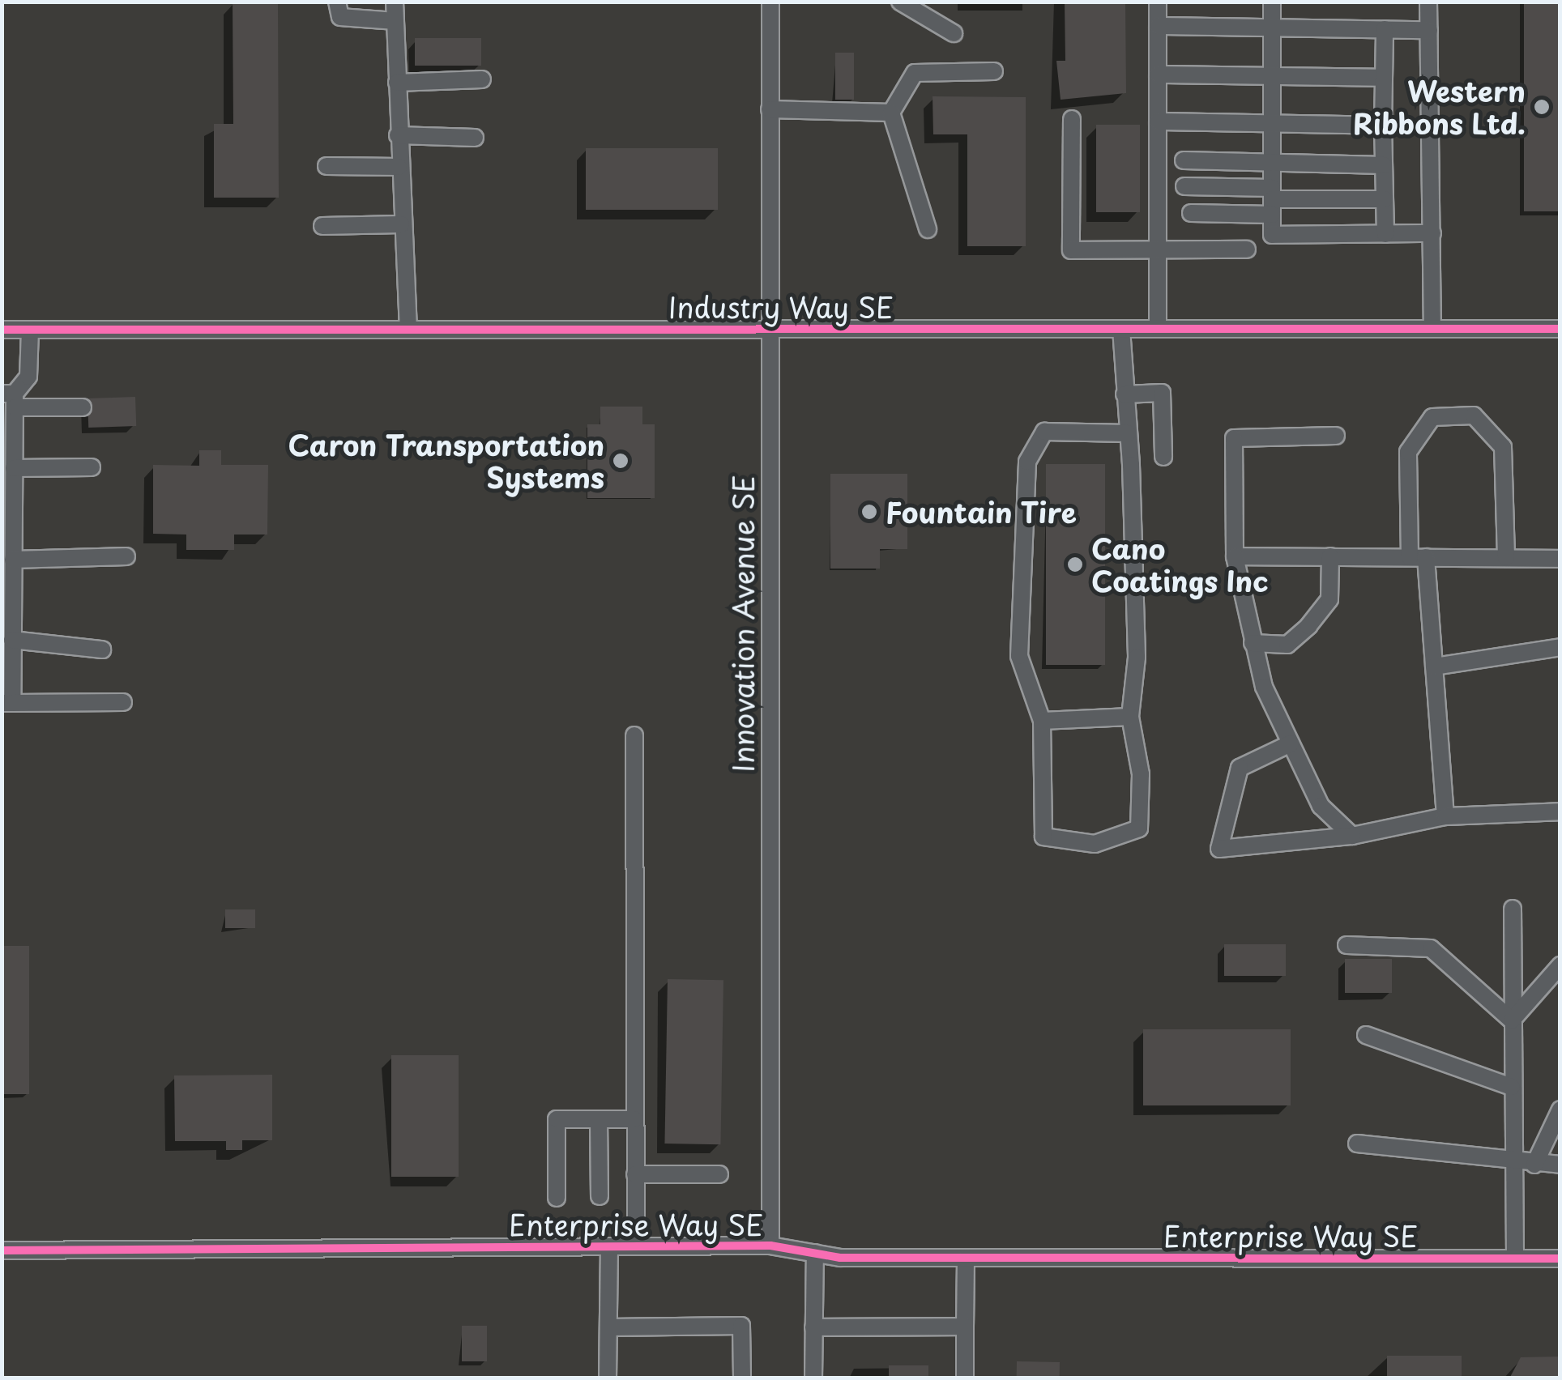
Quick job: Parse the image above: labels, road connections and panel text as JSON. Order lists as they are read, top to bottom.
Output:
{
  "streets": {
    "street": ["Industry Way SE", "Innovation Avenue SE", "Enterprise Way SE"]
  },
  "crossings": [
    ["Industry Way SE", "Innovation Avenue SE"],
    ["Innovation Avenue SE", "Enterprise Way SE"]
  ],
  "places": [
    "Western Ribbons Ltd.",
    "Caron Transportation Systems",
    "Fountain Tire",
    "Cano Coatings Inc"
  ]
}
